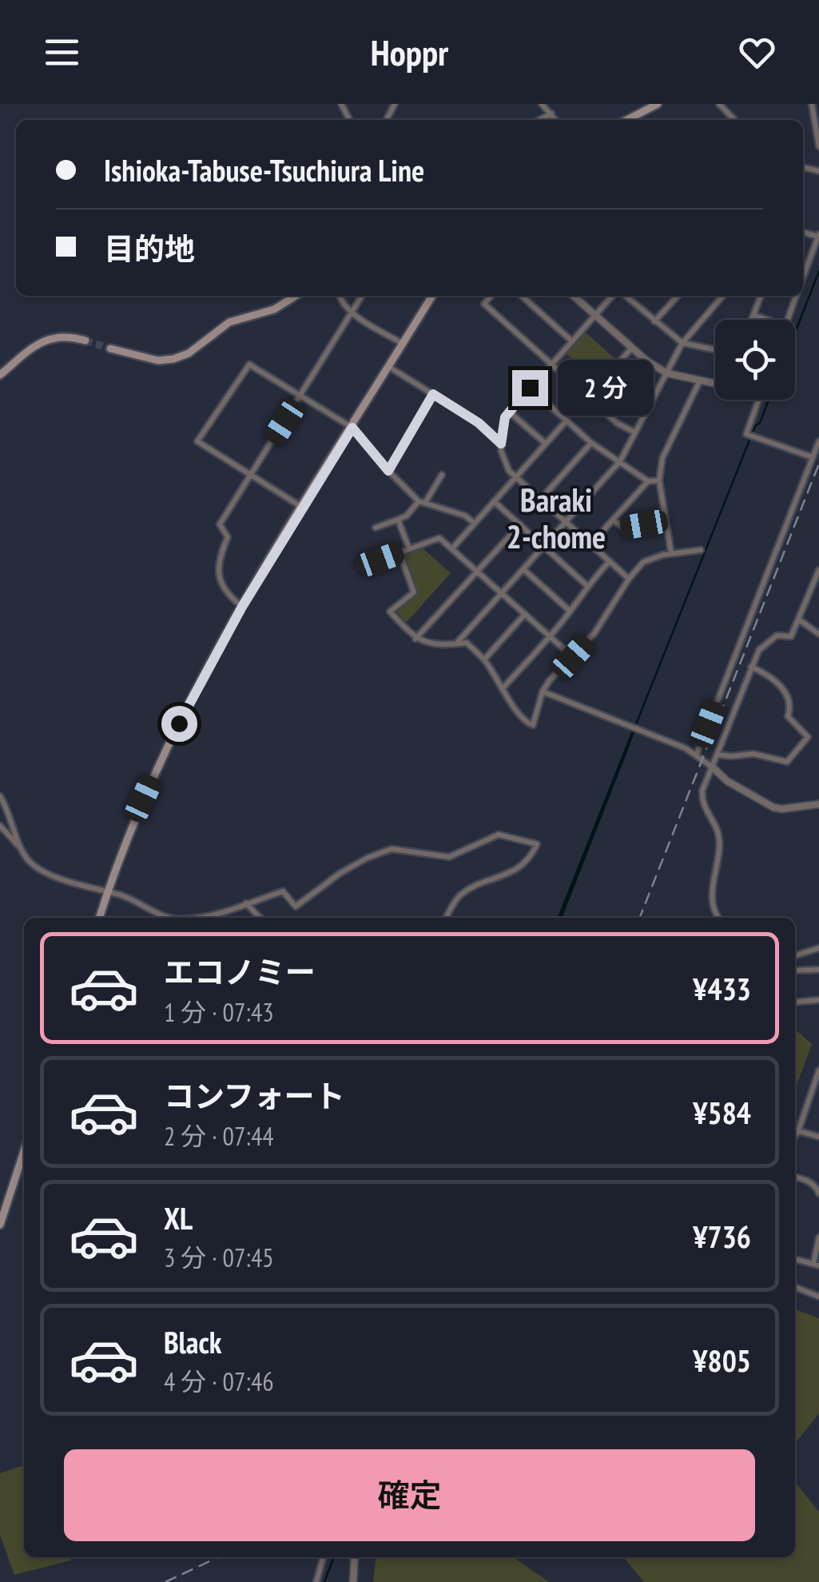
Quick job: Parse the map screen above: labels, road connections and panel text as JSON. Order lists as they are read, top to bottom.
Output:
{
  "districts": ["Baraki 2-chome"],
  "page": {
    "header": "Hoppr",
    "banner": ["Ishioka-Tabuse-Tsuchiura Line", "目的地"],
    "bubble": "2 分",
    "list": [
      {
        "name": "エコノミー",
        "note": "1 分 · 07:43",
        "value": "¥433"
      },
      {
        "name": "コンフォート",
        "note": "2 分 · 07:44",
        "value": "¥584"
      },
      {
        "name": "XL",
        "note": "3 分 · 07:45",
        "value": "¥736"
      },
      {
        "name": "Black",
        "note": "4 分 · 07:46",
        "value": "¥805"
      }
    ],
    "buttons": "確定"
  }
}
